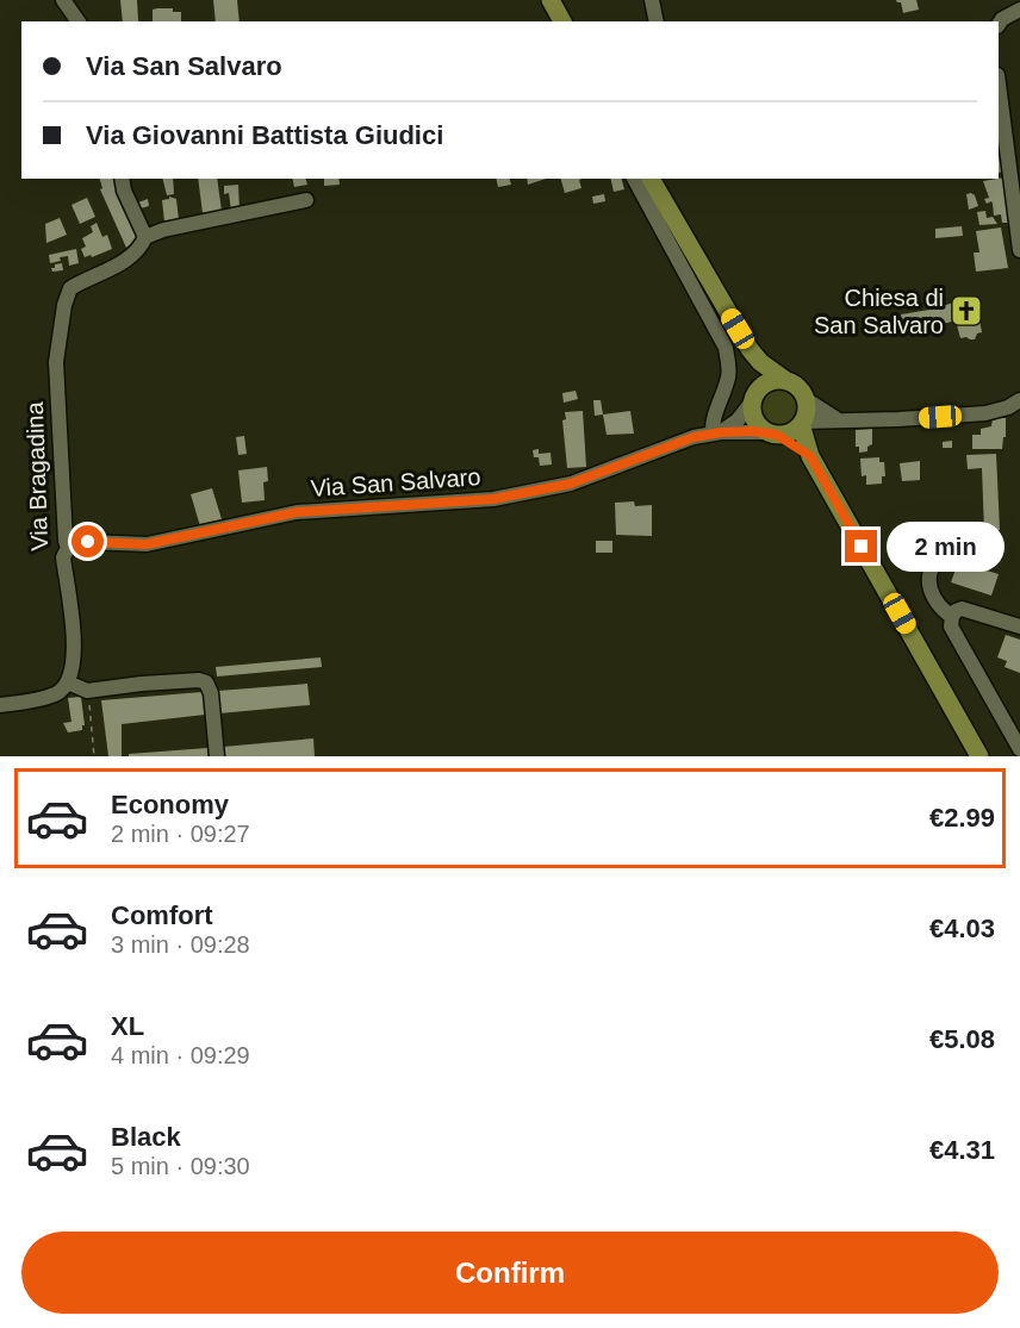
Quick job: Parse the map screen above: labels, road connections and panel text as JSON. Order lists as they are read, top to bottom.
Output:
{
  "streets": {
    "street": ["Via Bragadina", "Via San Salvaro"]
  },
  "crossings": [
    ["Via Bragadina", "Via San Salvaro"]
  ],
  "places": {
    "church": ["Chiesa di San Salvaro"]
  },
  "page": {
    "banner": ["Via San Salvaro", "Via Giovanni Battista Giudici"],
    "bubble": "2 min",
    "list": [
      {
        "name": "Economy",
        "note": "2 min · 09:27",
        "value": "€2.99"
      },
      {
        "name": "Comfort",
        "note": "3 min · 09:28",
        "value": "€4.03"
      },
      {
        "name": "XL",
        "note": "4 min · 09:29",
        "value": "€5.08"
      },
      {
        "name": "Black",
        "note": "5 min · 09:30",
        "value": "€4.31"
      }
    ],
    "buttons": "Confirm"
  }
}
